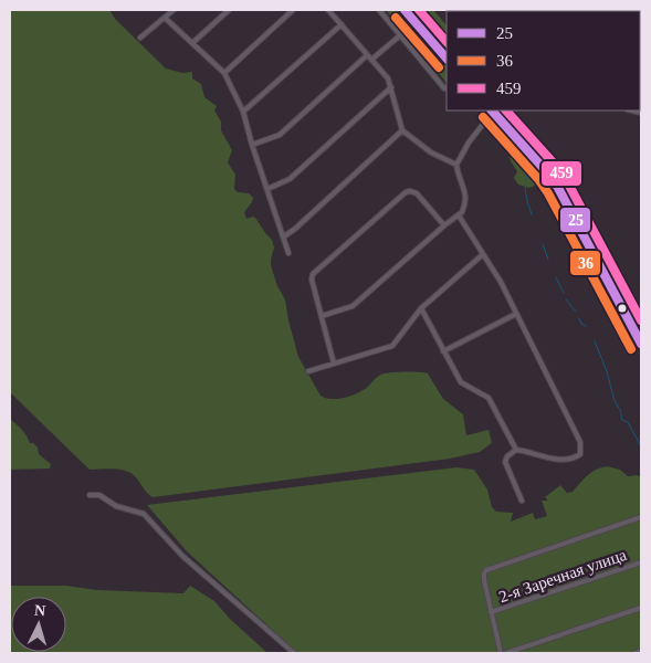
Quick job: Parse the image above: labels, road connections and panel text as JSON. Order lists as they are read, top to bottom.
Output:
{
  "streets": {
    "street": ["2-я Заречная улица"]
  },
  "lines": ["transit line 25", "transit line 459", "transit line 36"],
  "legend": ["25", "36", "459"],
  "north": "top"
}
